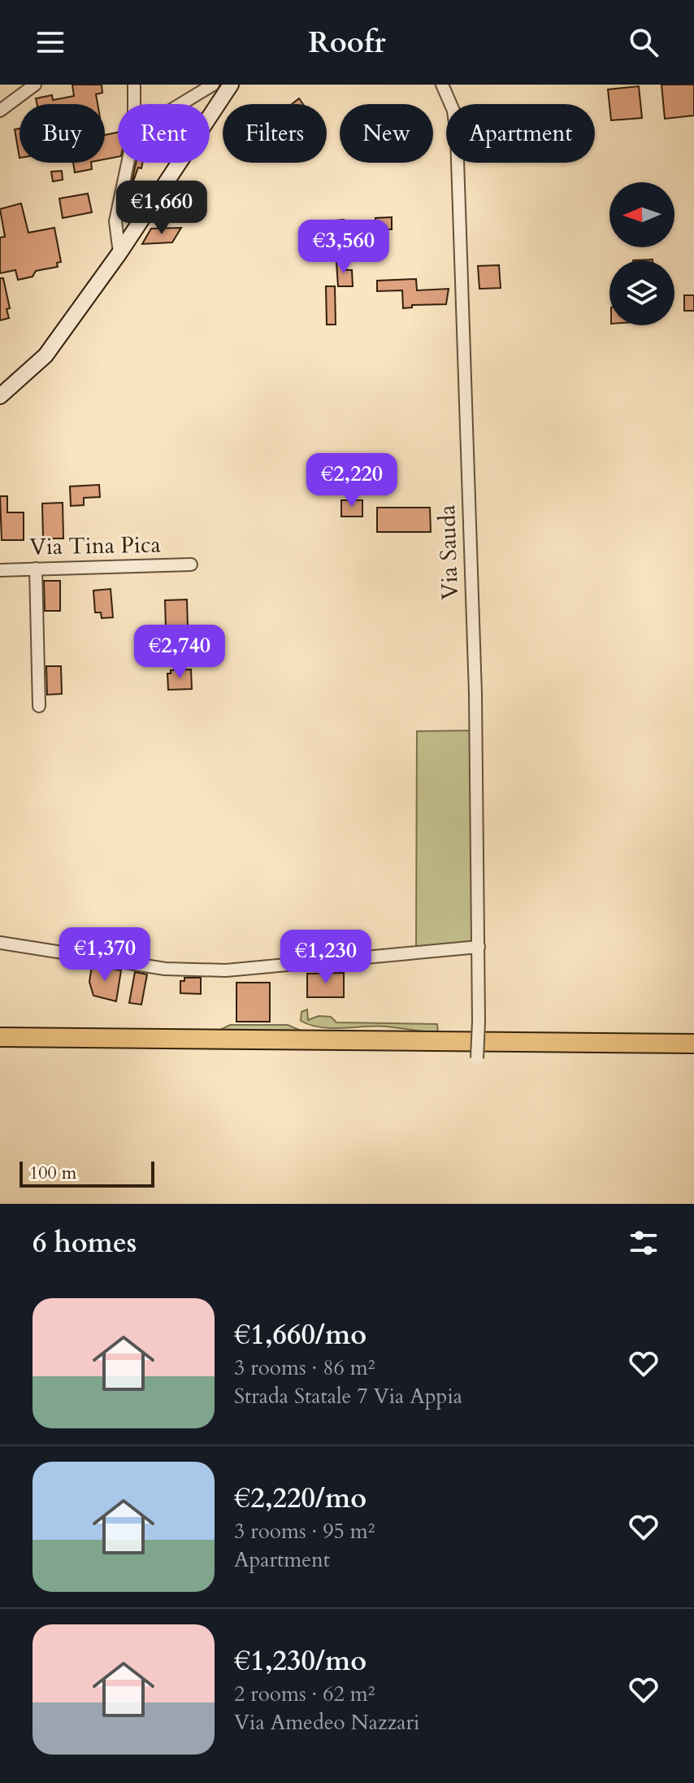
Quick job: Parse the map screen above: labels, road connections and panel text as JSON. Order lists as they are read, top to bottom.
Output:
{
  "streets": {
    "street": ["Via Tina Pica", "Via Sauda"]
  },
  "scale_bar": "100 m",
  "north": "left",
  "page": {
    "header": "Roofr",
    "chip": [
      "Buy",
      "Rent",
      "Filters",
      "New",
      "Apartment"
    ],
    "price": [
      "€1,660",
      "€3,560",
      "€2,220",
      "€2,740",
      "€1,370",
      "€1,230"
    ],
    "scale": "100 m",
    "heading": "6 homes",
    "list": [
      {
        "name": "€1,660/mo",
        "note": "3 rooms · 86 m² · Strada Statale 7 Via Appia"
      },
      {
        "name": "€2,220/mo",
        "note": "3 rooms · 95 m² · Apartment"
      },
      {
        "name": "€1,230/mo",
        "note": "2 rooms · 62 m² · Via Amedeo Nazzari"
      }
    ]
  }
}
